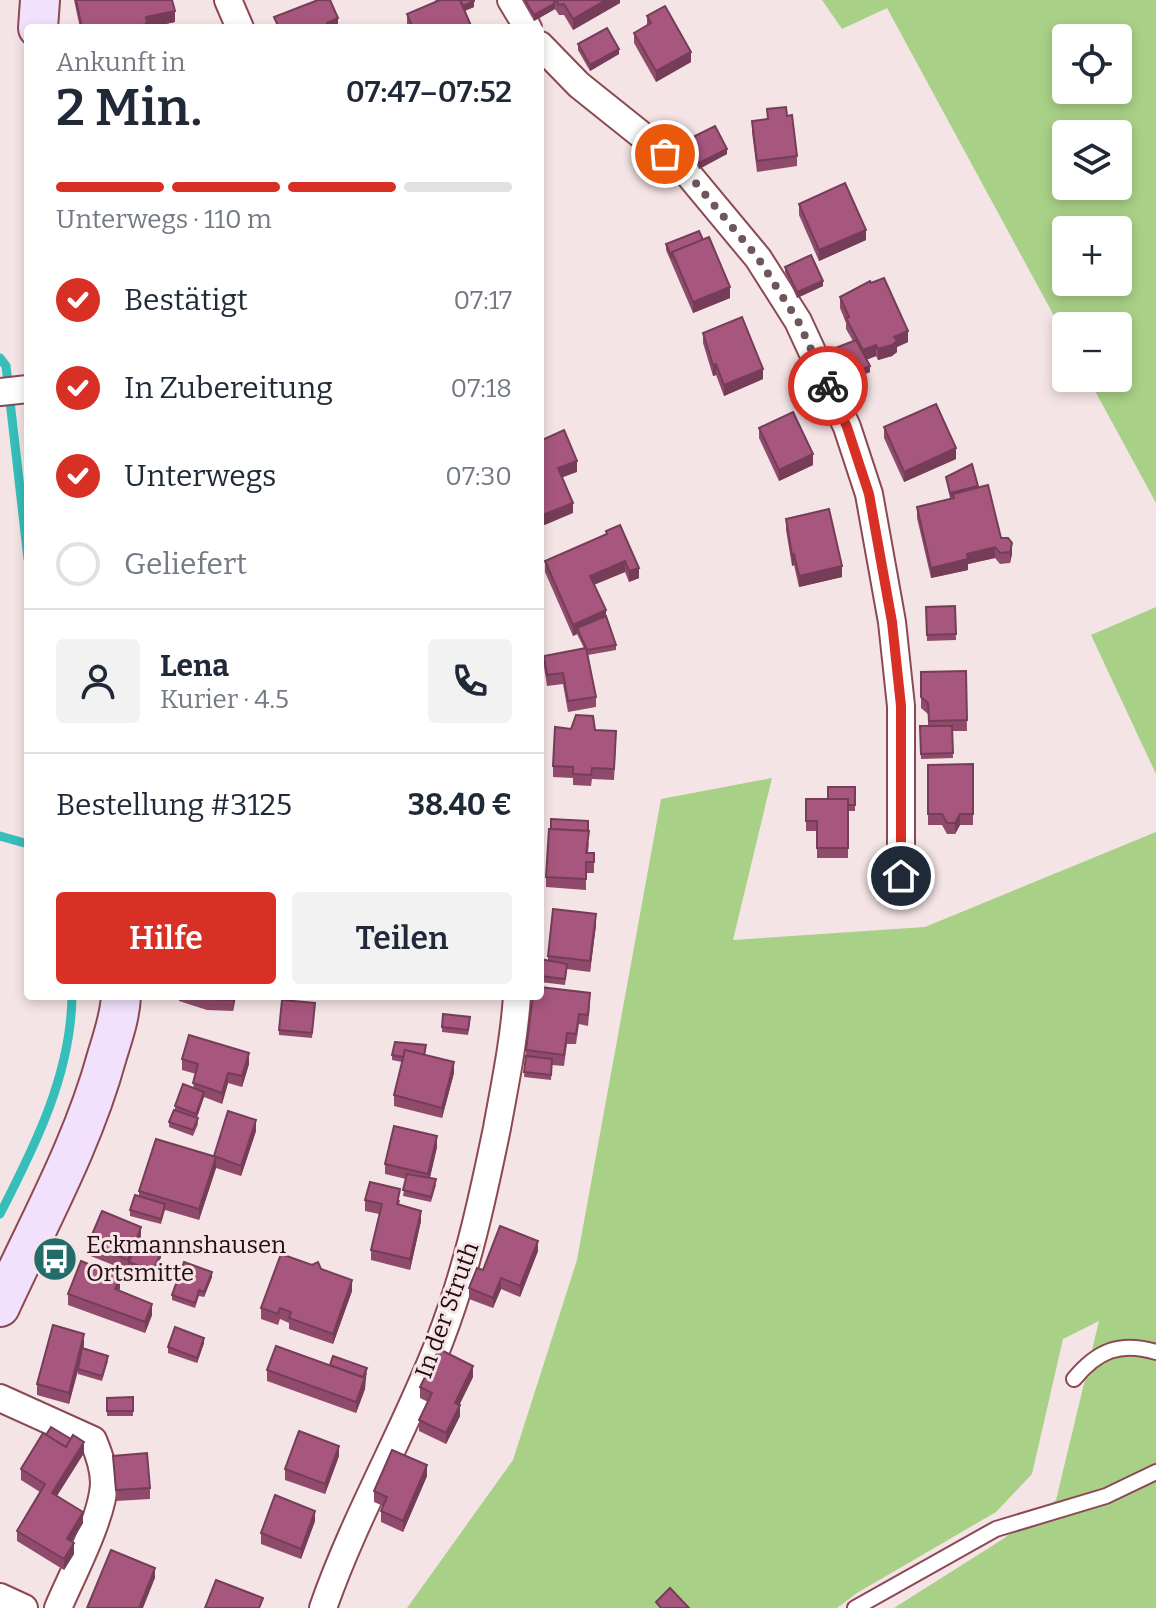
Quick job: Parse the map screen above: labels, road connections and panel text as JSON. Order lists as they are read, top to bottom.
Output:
{
  "streets": {
    "street": ["In der Struth"]
  },
  "places": {
    "bus stop": ["Eckmannshausen Ortsmitte"]
  },
  "page": {
    "map_buttons": ["+", "−"],
    "heading": ["2 Min.", "Ankunft in", "07:47–07:52"],
    "panel": [
      "Lena",
      "Kurier · 4.5",
      "Bestellung #3125",
      "38.40 €"
    ],
    "bar": "Unterwegs · 110 m",
    "list": [
      ["Bestätigt", "07:17"],
      ["In Zubereitung", "07:18"],
      ["Unterwegs", "07:30"],
      "Geliefert"
    ],
    "buttons": ["Hilfe", "Teilen"]
  }
}
